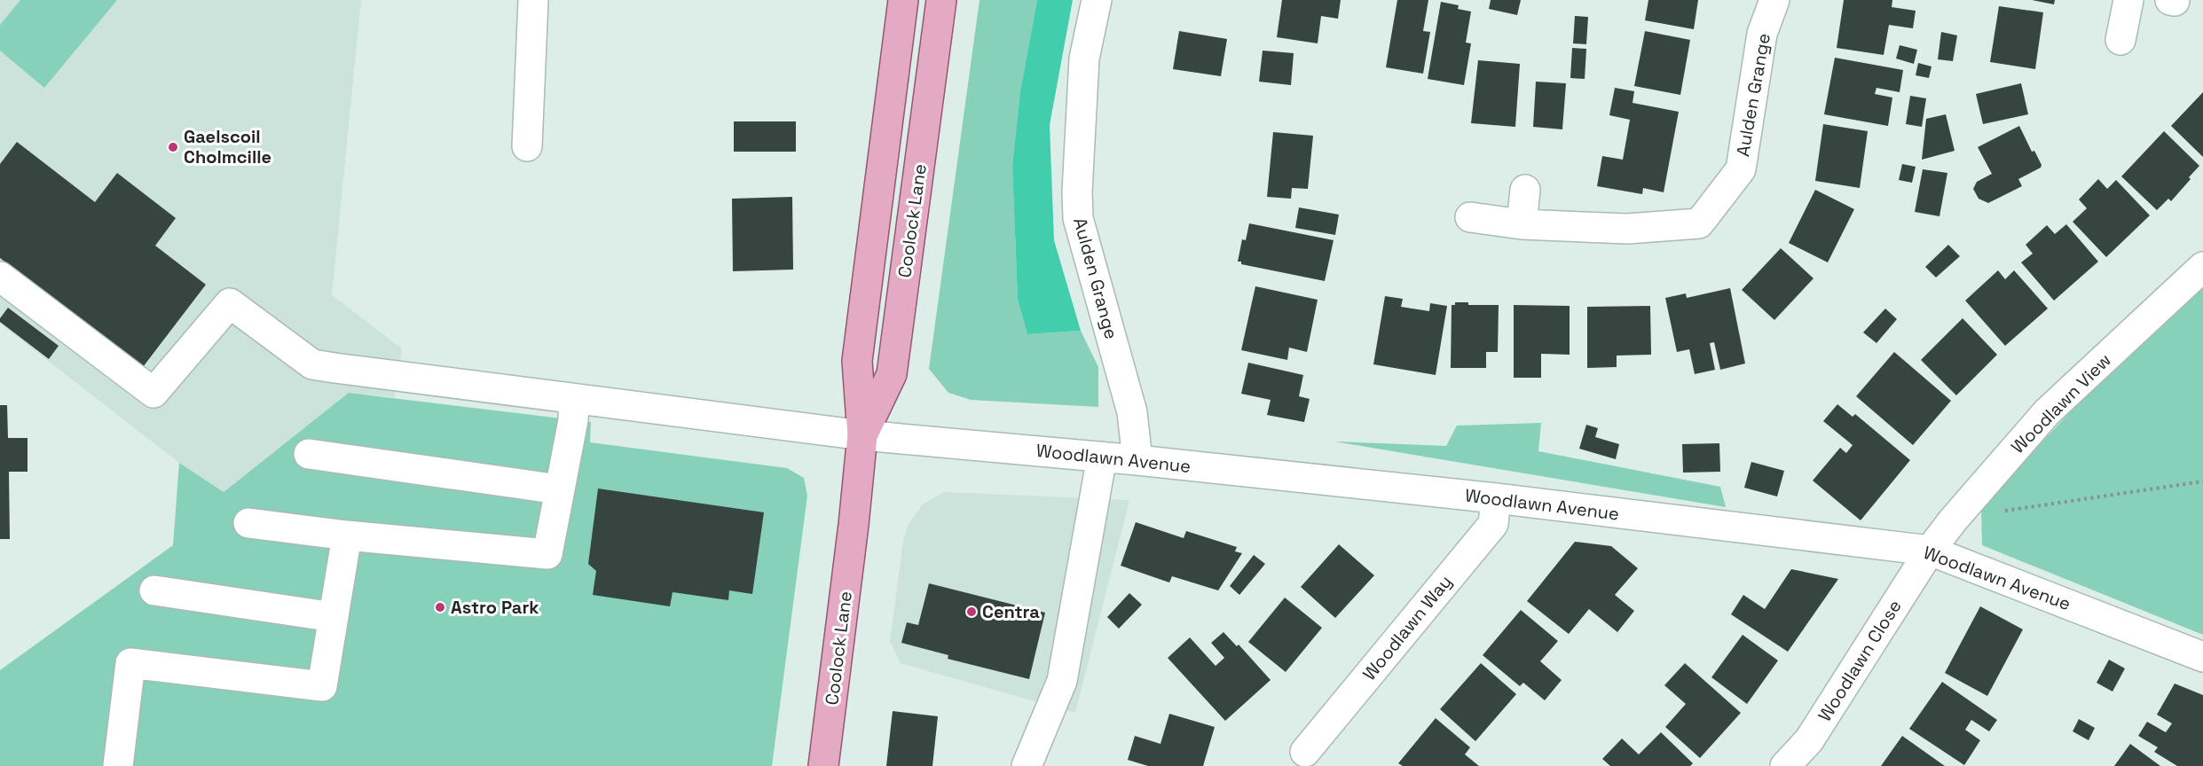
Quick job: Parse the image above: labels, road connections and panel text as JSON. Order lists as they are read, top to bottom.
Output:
{
  "streets": {
    "main road": ["Coolock Lane"],
    "street": [
      "Aulden Grange",
      "Woodlawn View",
      "Woodlawn Avenue",
      "Woodlawn Way",
      "Woodlawn Close"
    ]
  },
  "crossings": [
    ["Aulden Grange", "Woodlawn Avenue"],
    ["Coolock Lane", "Woodlawn Avenue"],
    ["Woodlawn View", "Woodlawn Avenue"],
    ["Woodlawn View", "Woodlawn Close"],
    ["Woodlawn Avenue", "Woodlawn Way"],
    ["Woodlawn Avenue", "Woodlawn Close"]
  ],
  "places": ["Gaelscoil Cholmcille", "Astro Park", "Centra"]
}
